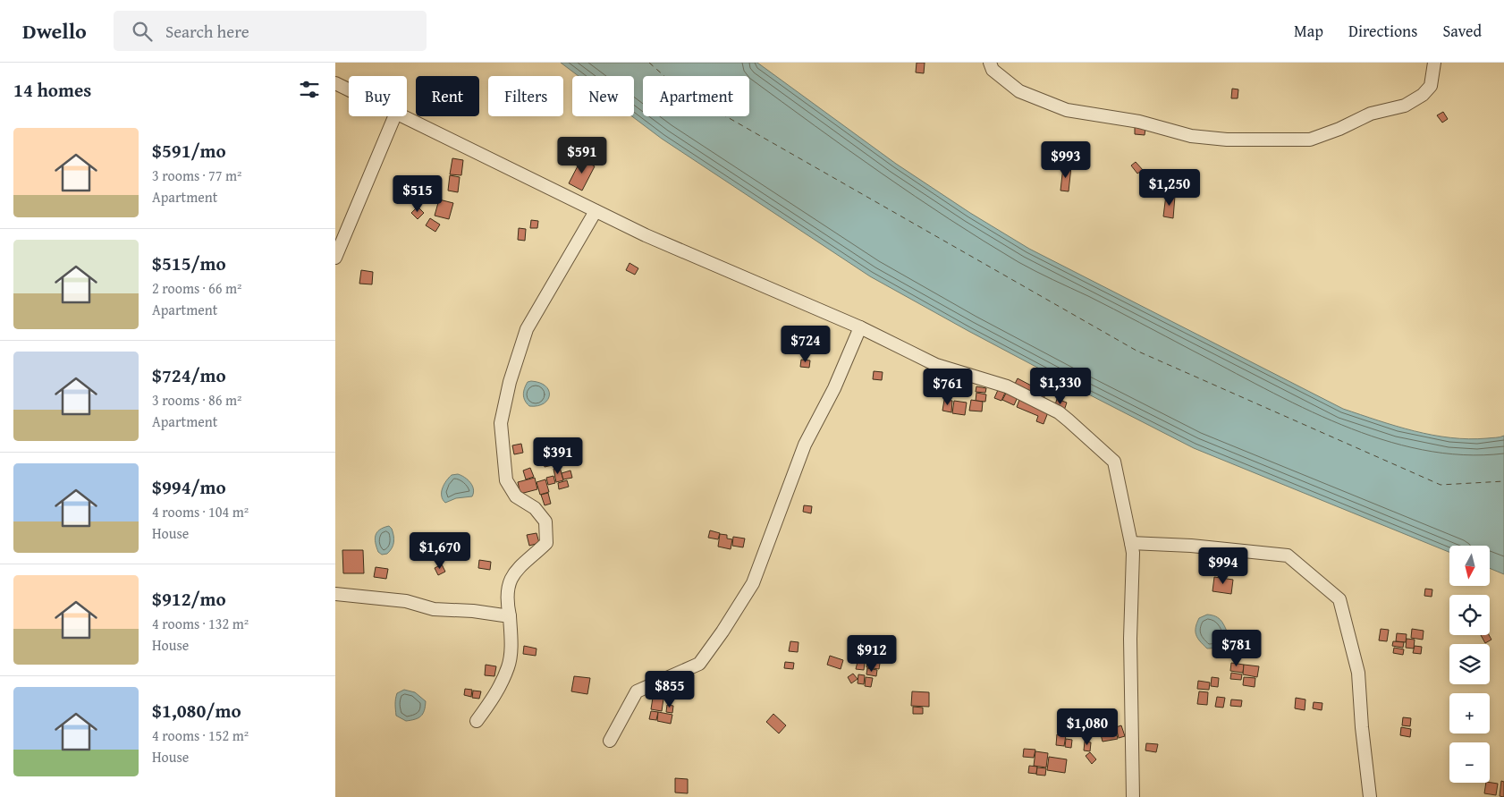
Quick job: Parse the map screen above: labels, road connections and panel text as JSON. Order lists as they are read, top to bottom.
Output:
{
  "north": "bottom",
  "page": {
    "header": "Dwello",
    "search": "Search here",
    "nav": ["Map", "Directions", "Saved"],
    "heading": "14 homes",
    "chip": [
      "Buy",
      "Rent",
      "Filters",
      "New",
      "Apartment"
    ],
    "list": [
      {
        "name": "$591/mo",
        "note": "3 rooms · 77 m² · Apartment"
      },
      {
        "name": "$515/mo",
        "note": "2 rooms · 66 m² · Apartment"
      },
      {
        "name": "$724/mo",
        "note": "3 rooms · 86 m² · Apartment"
      },
      {
        "name": "$994/mo",
        "note": "4 rooms · 104 m² · House"
      },
      {
        "name": "$912/mo",
        "note": "4 rooms · 132 m² · House"
      },
      {
        "name": "$1,080/mo",
        "note": "4 rooms · 152 m² · House"
      }
    ],
    "price": [
      "$591",
      "$993",
      "$1,250",
      "$515",
      "$724",
      "$1,330",
      "$761",
      "$391",
      "$1,670",
      "$994",
      "$781",
      "$912",
      "$855",
      "$1,080"
    ],
    "map_buttons": ["+", "−"]
  }
}
